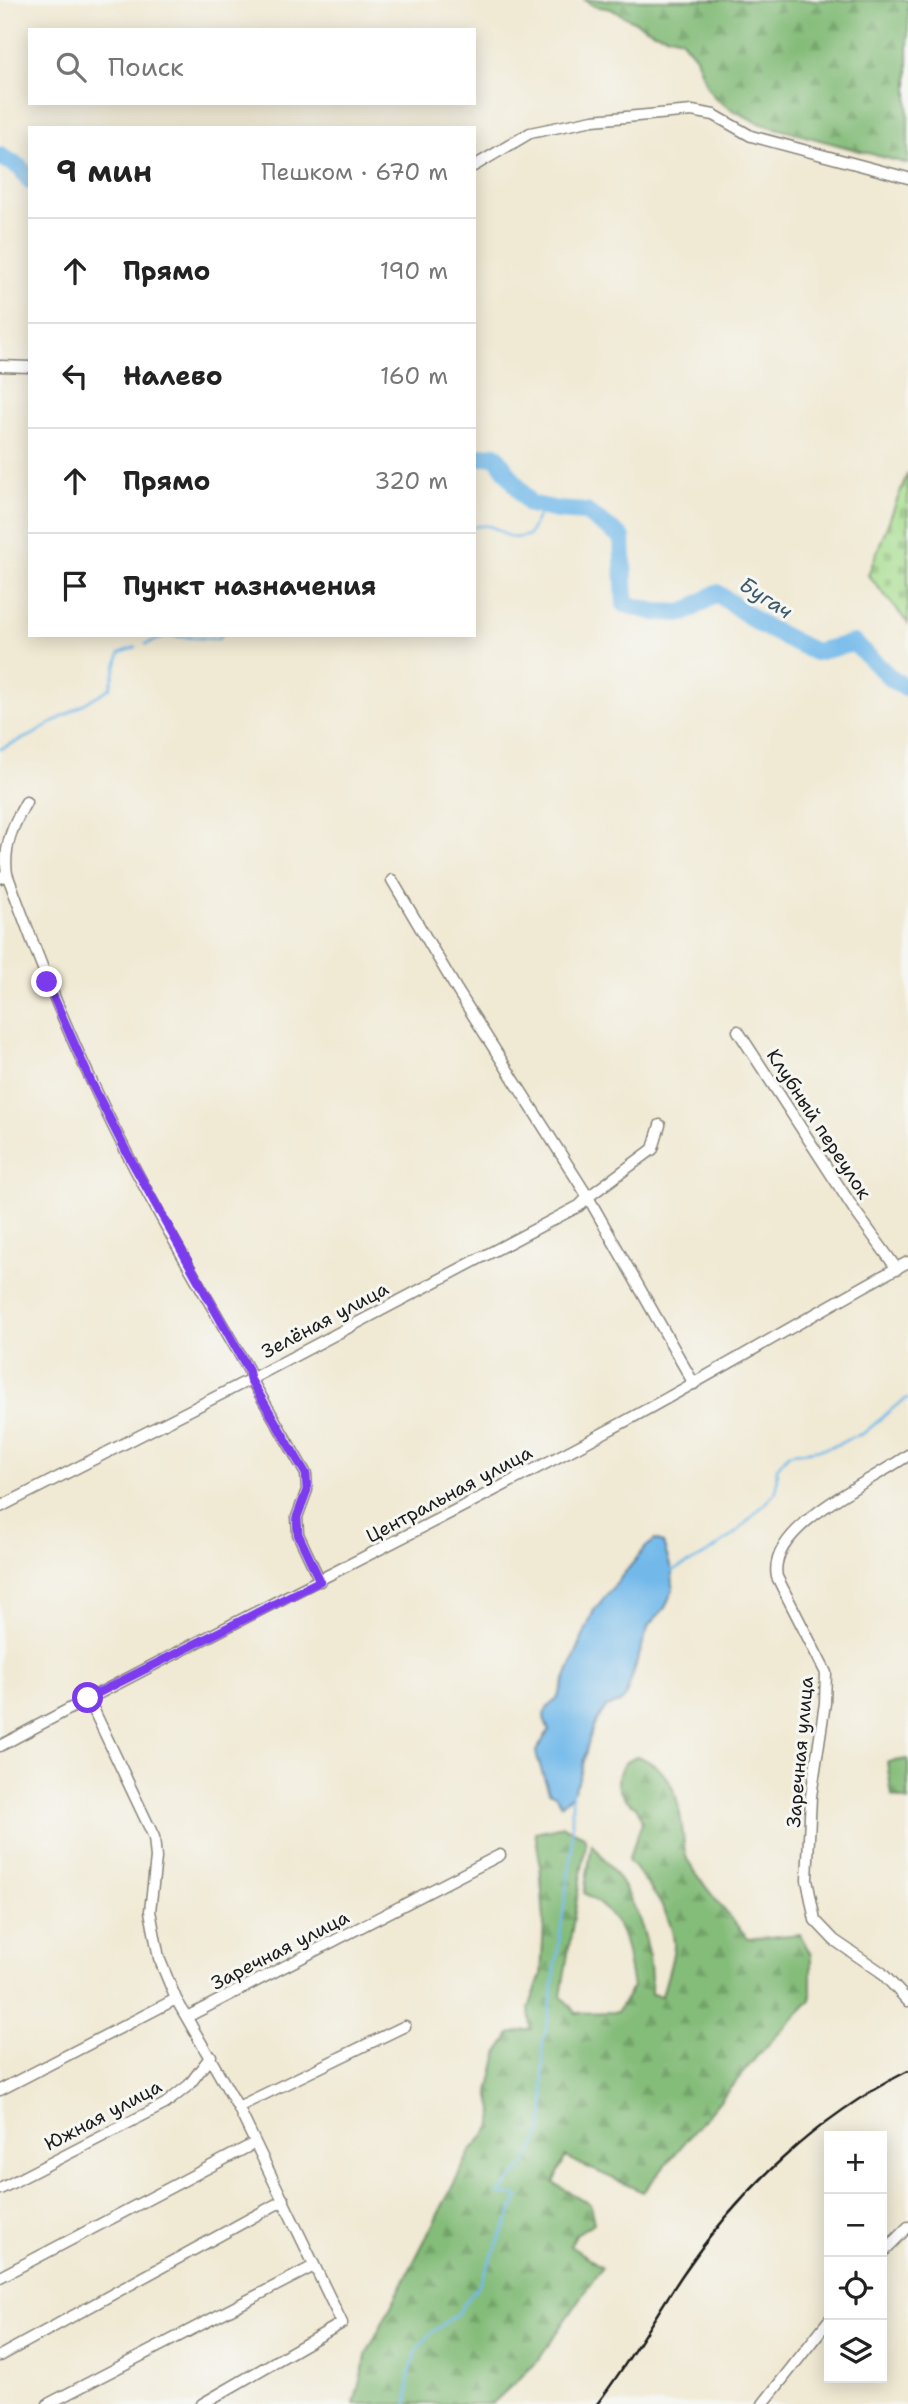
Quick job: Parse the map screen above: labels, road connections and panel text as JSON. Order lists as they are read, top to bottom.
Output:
{
  "streets": {
    "street": [
      "Клубный переулок",
      "Зелёная улица",
      "Центральная улица",
      "Заречная улица",
      "Южная улица"
    ]
  },
  "crossings": [
    ["Клубный переулок", "Центральная улица"]
  ],
  "water": ["Бугач"],
  "page": {
    "search": "Поиск",
    "heading": ["9 мин", "Пешком · 670 m"],
    "list": [
      ["Прямо", "190 m"],
      ["Налево", "160 m"],
      ["Прямо", "320 m"],
      "Пункт назначения"
    ],
    "map_buttons": ["+", "−"]
  }
}
